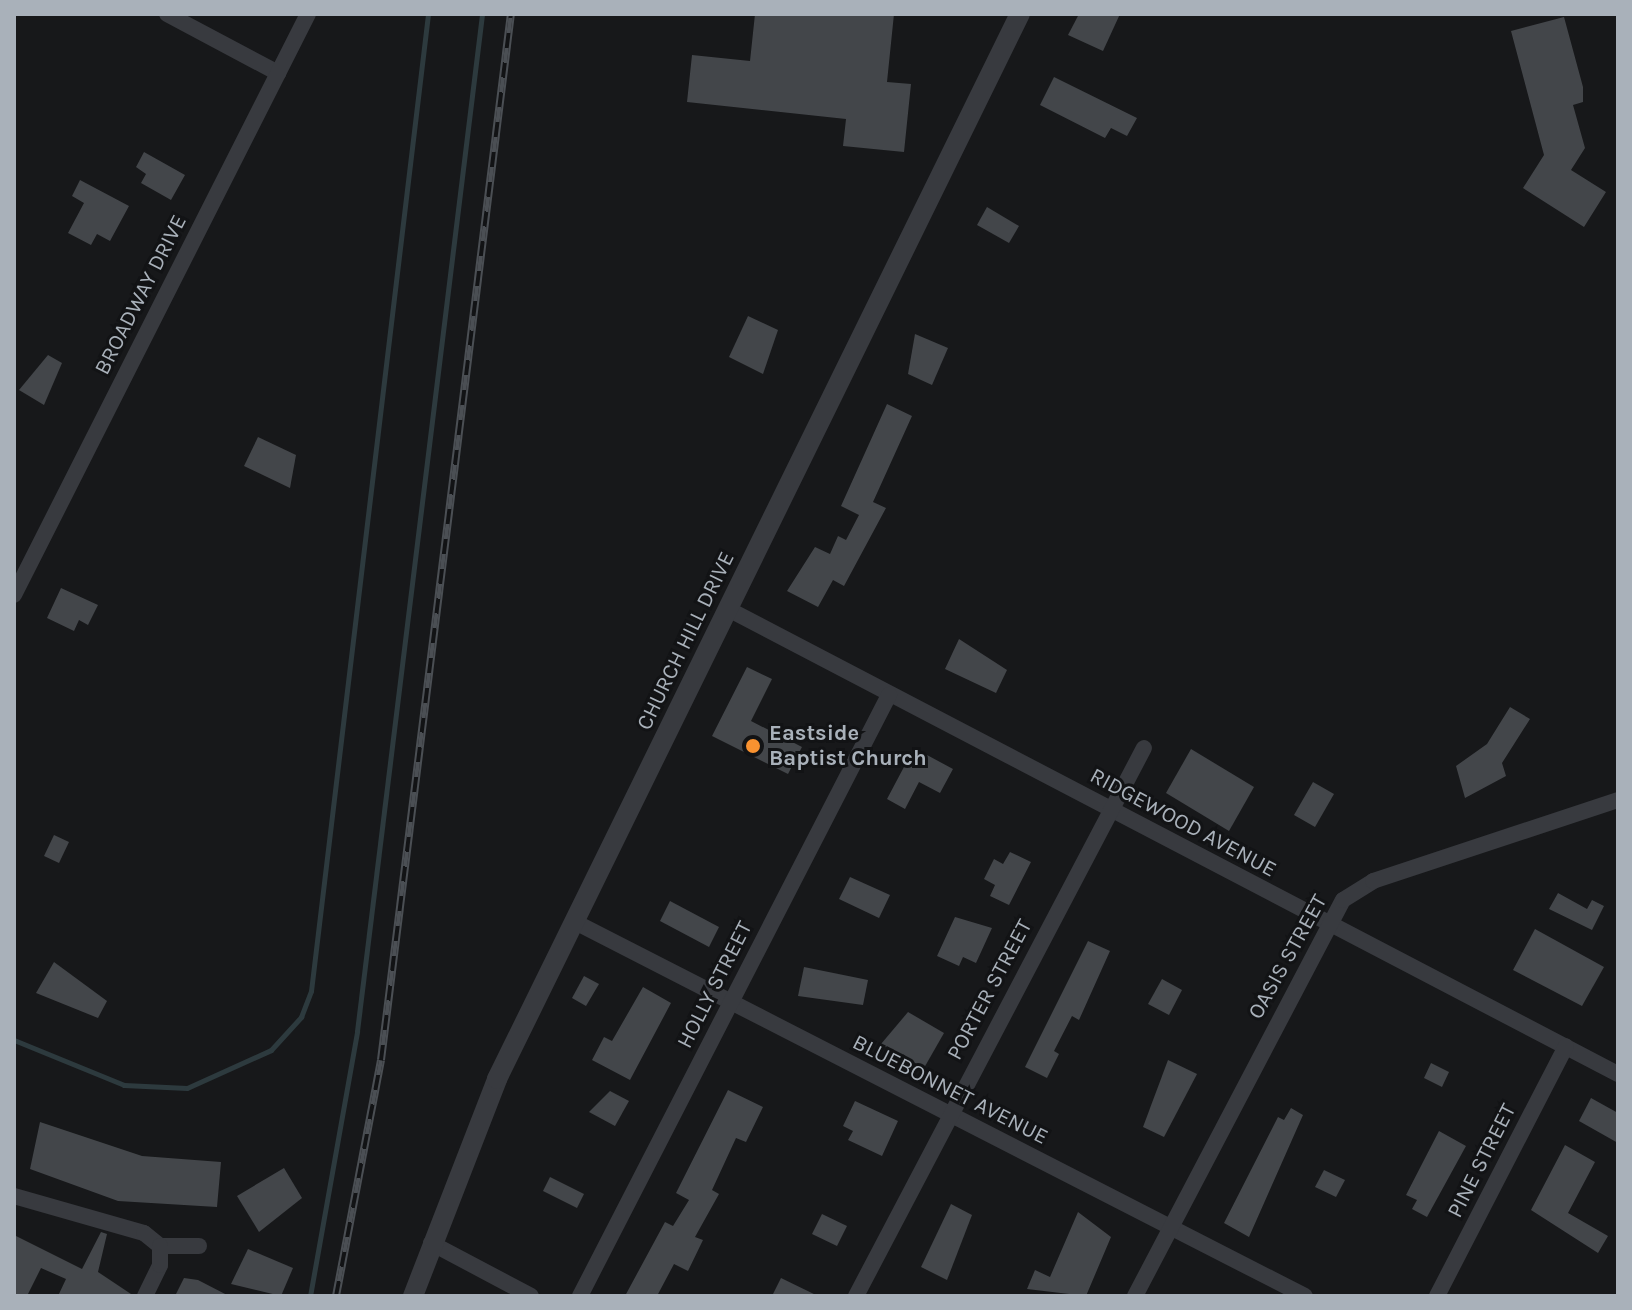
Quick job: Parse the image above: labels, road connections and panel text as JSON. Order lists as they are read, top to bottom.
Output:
{
  "streets": {
    "street": [
      "BROADWAY DRIVE",
      "CHURCH HILL DRIVE",
      "RIDGEWOOD AVENUE",
      "OASIS STREET",
      "HOLLY STREET",
      "PORTER STREET",
      "BLUEBONNET AVENUE",
      "PINE STREET"
    ]
  },
  "crossings": [
    ["CHURCH HILL DRIVE", "RIDGEWOOD AVENUE"],
    ["CHURCH HILL DRIVE", "BLUEBONNET AVENUE"],
    ["RIDGEWOOD AVENUE", "OASIS STREET"],
    ["RIDGEWOOD AVENUE", "HOLLY STREET"],
    ["RIDGEWOOD AVENUE", "PORTER STREET"],
    ["RIDGEWOOD AVENUE", "PINE STREET"],
    ["OASIS STREET", "BLUEBONNET AVENUE"],
    ["HOLLY STREET", "BLUEBONNET AVENUE"],
    ["PORTER STREET", "BLUEBONNET AVENUE"]
  ],
  "places": ["Eastside Baptist Church"]
}
